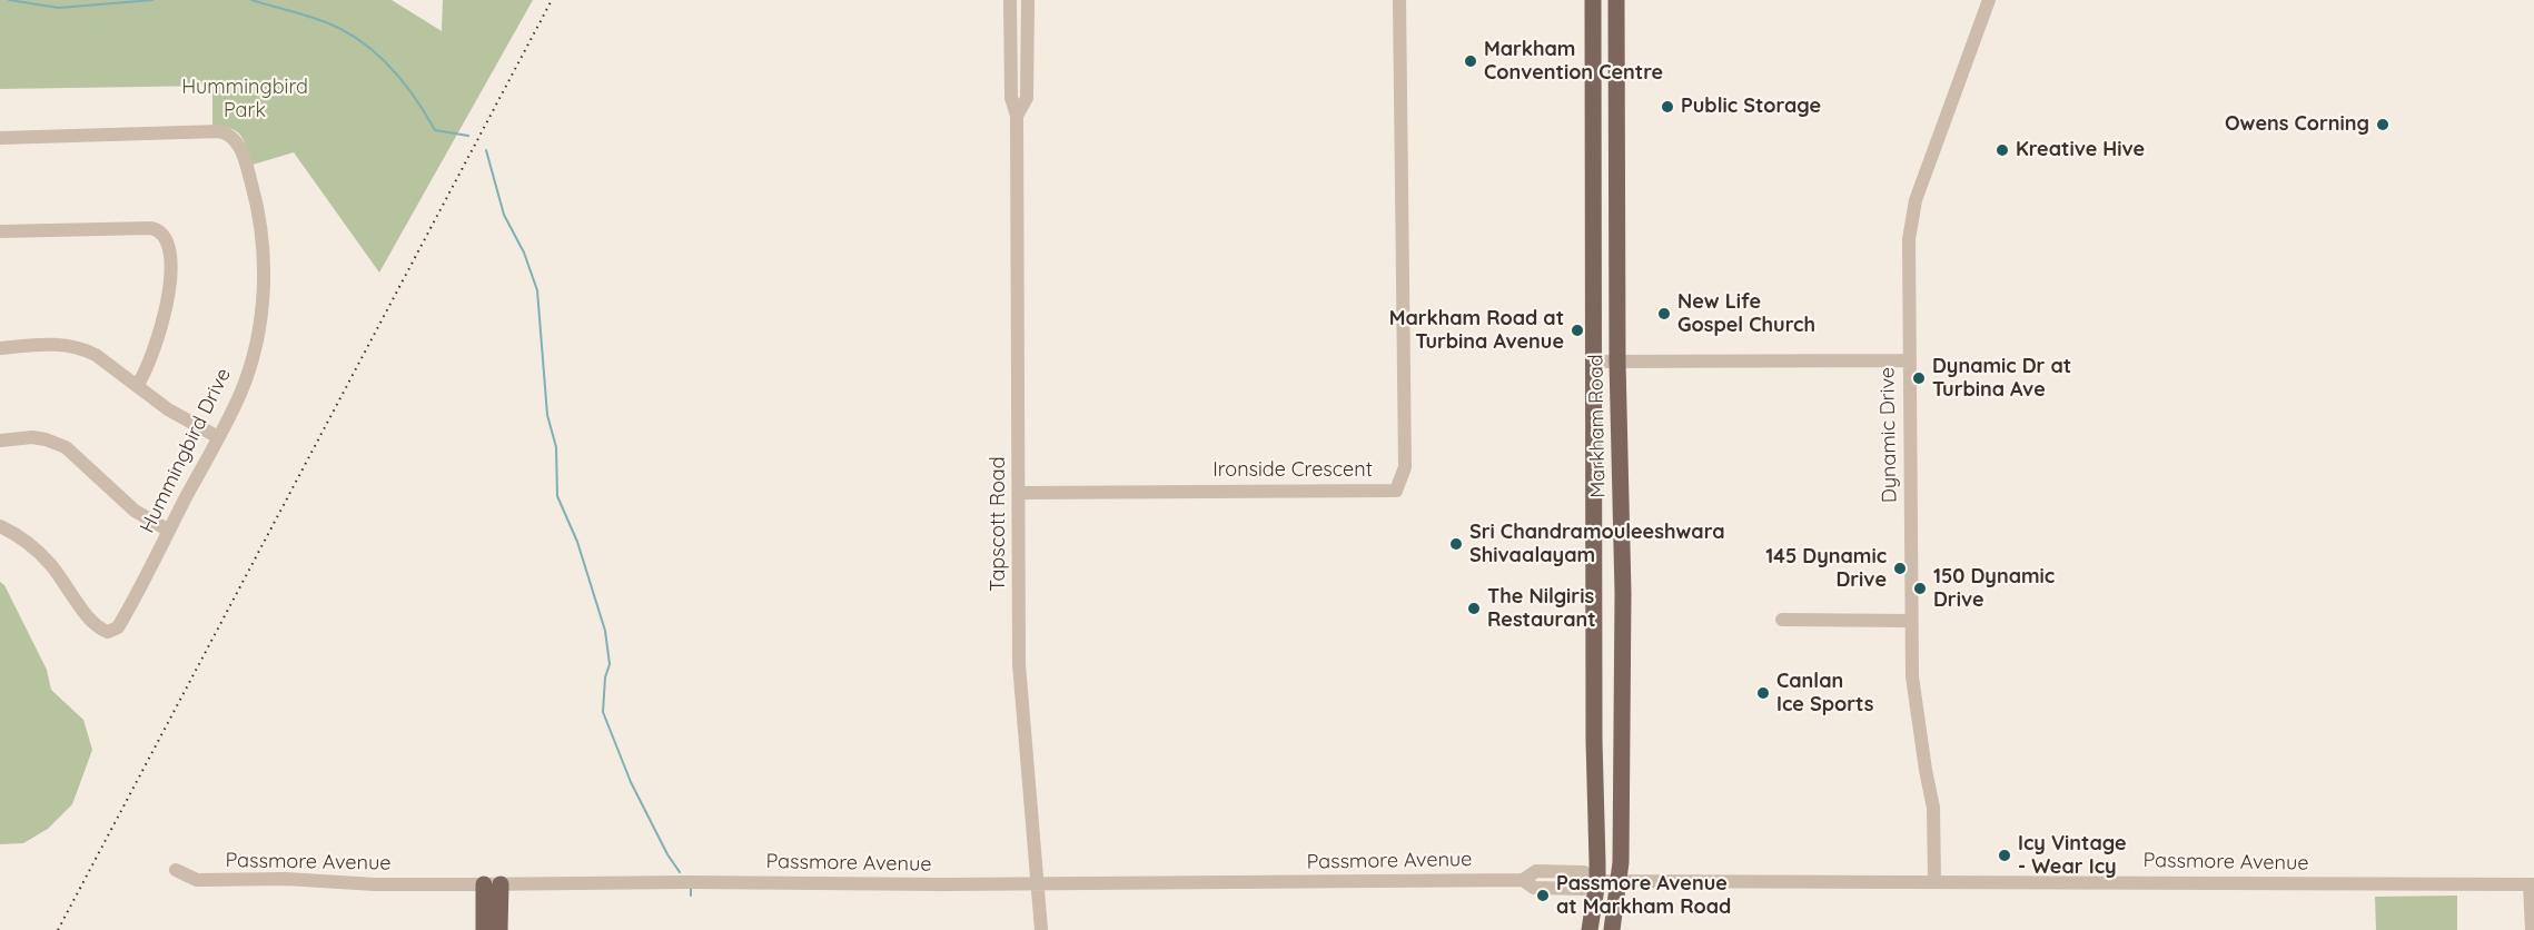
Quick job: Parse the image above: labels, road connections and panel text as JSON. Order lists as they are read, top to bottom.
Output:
{
  "streets": {
    "main road": ["Markham Road"],
    "street": [
      "Dynamic Drive",
      "Hummingbird Drive",
      "Ironside Crescent",
      "Tapscott Road",
      "Passmore Avenue"
    ]
  },
  "crossings": [
    ["Markham Road", "Passmore Avenue"],
    ["Dynamic Drive", "Passmore Avenue"],
    ["Ironside Crescent", "Tapscott Road"],
    ["Tapscott Road", "Passmore Avenue"]
  ],
  "parks": ["Hummingbird Park"],
  "places": [
    "Markham Convention Centre",
    "Public Storage",
    "Owens Corning",
    "Kreative Hive",
    "New Life Gospel Church",
    "Markham Road at Turbina Avenue",
    "Dynamic Dr at Turbina Ave",
    "Sri Chandramouleeshwara Shivaalayam",
    "145 Dynamic Drive",
    "150 Dynamic Drive",
    "The Nilgiris Restaurant",
    "Canlan Ice Sports",
    "Icy Vintage - Wear Icy",
    "Passmore Avenue at Markham Road"
  ]
}
